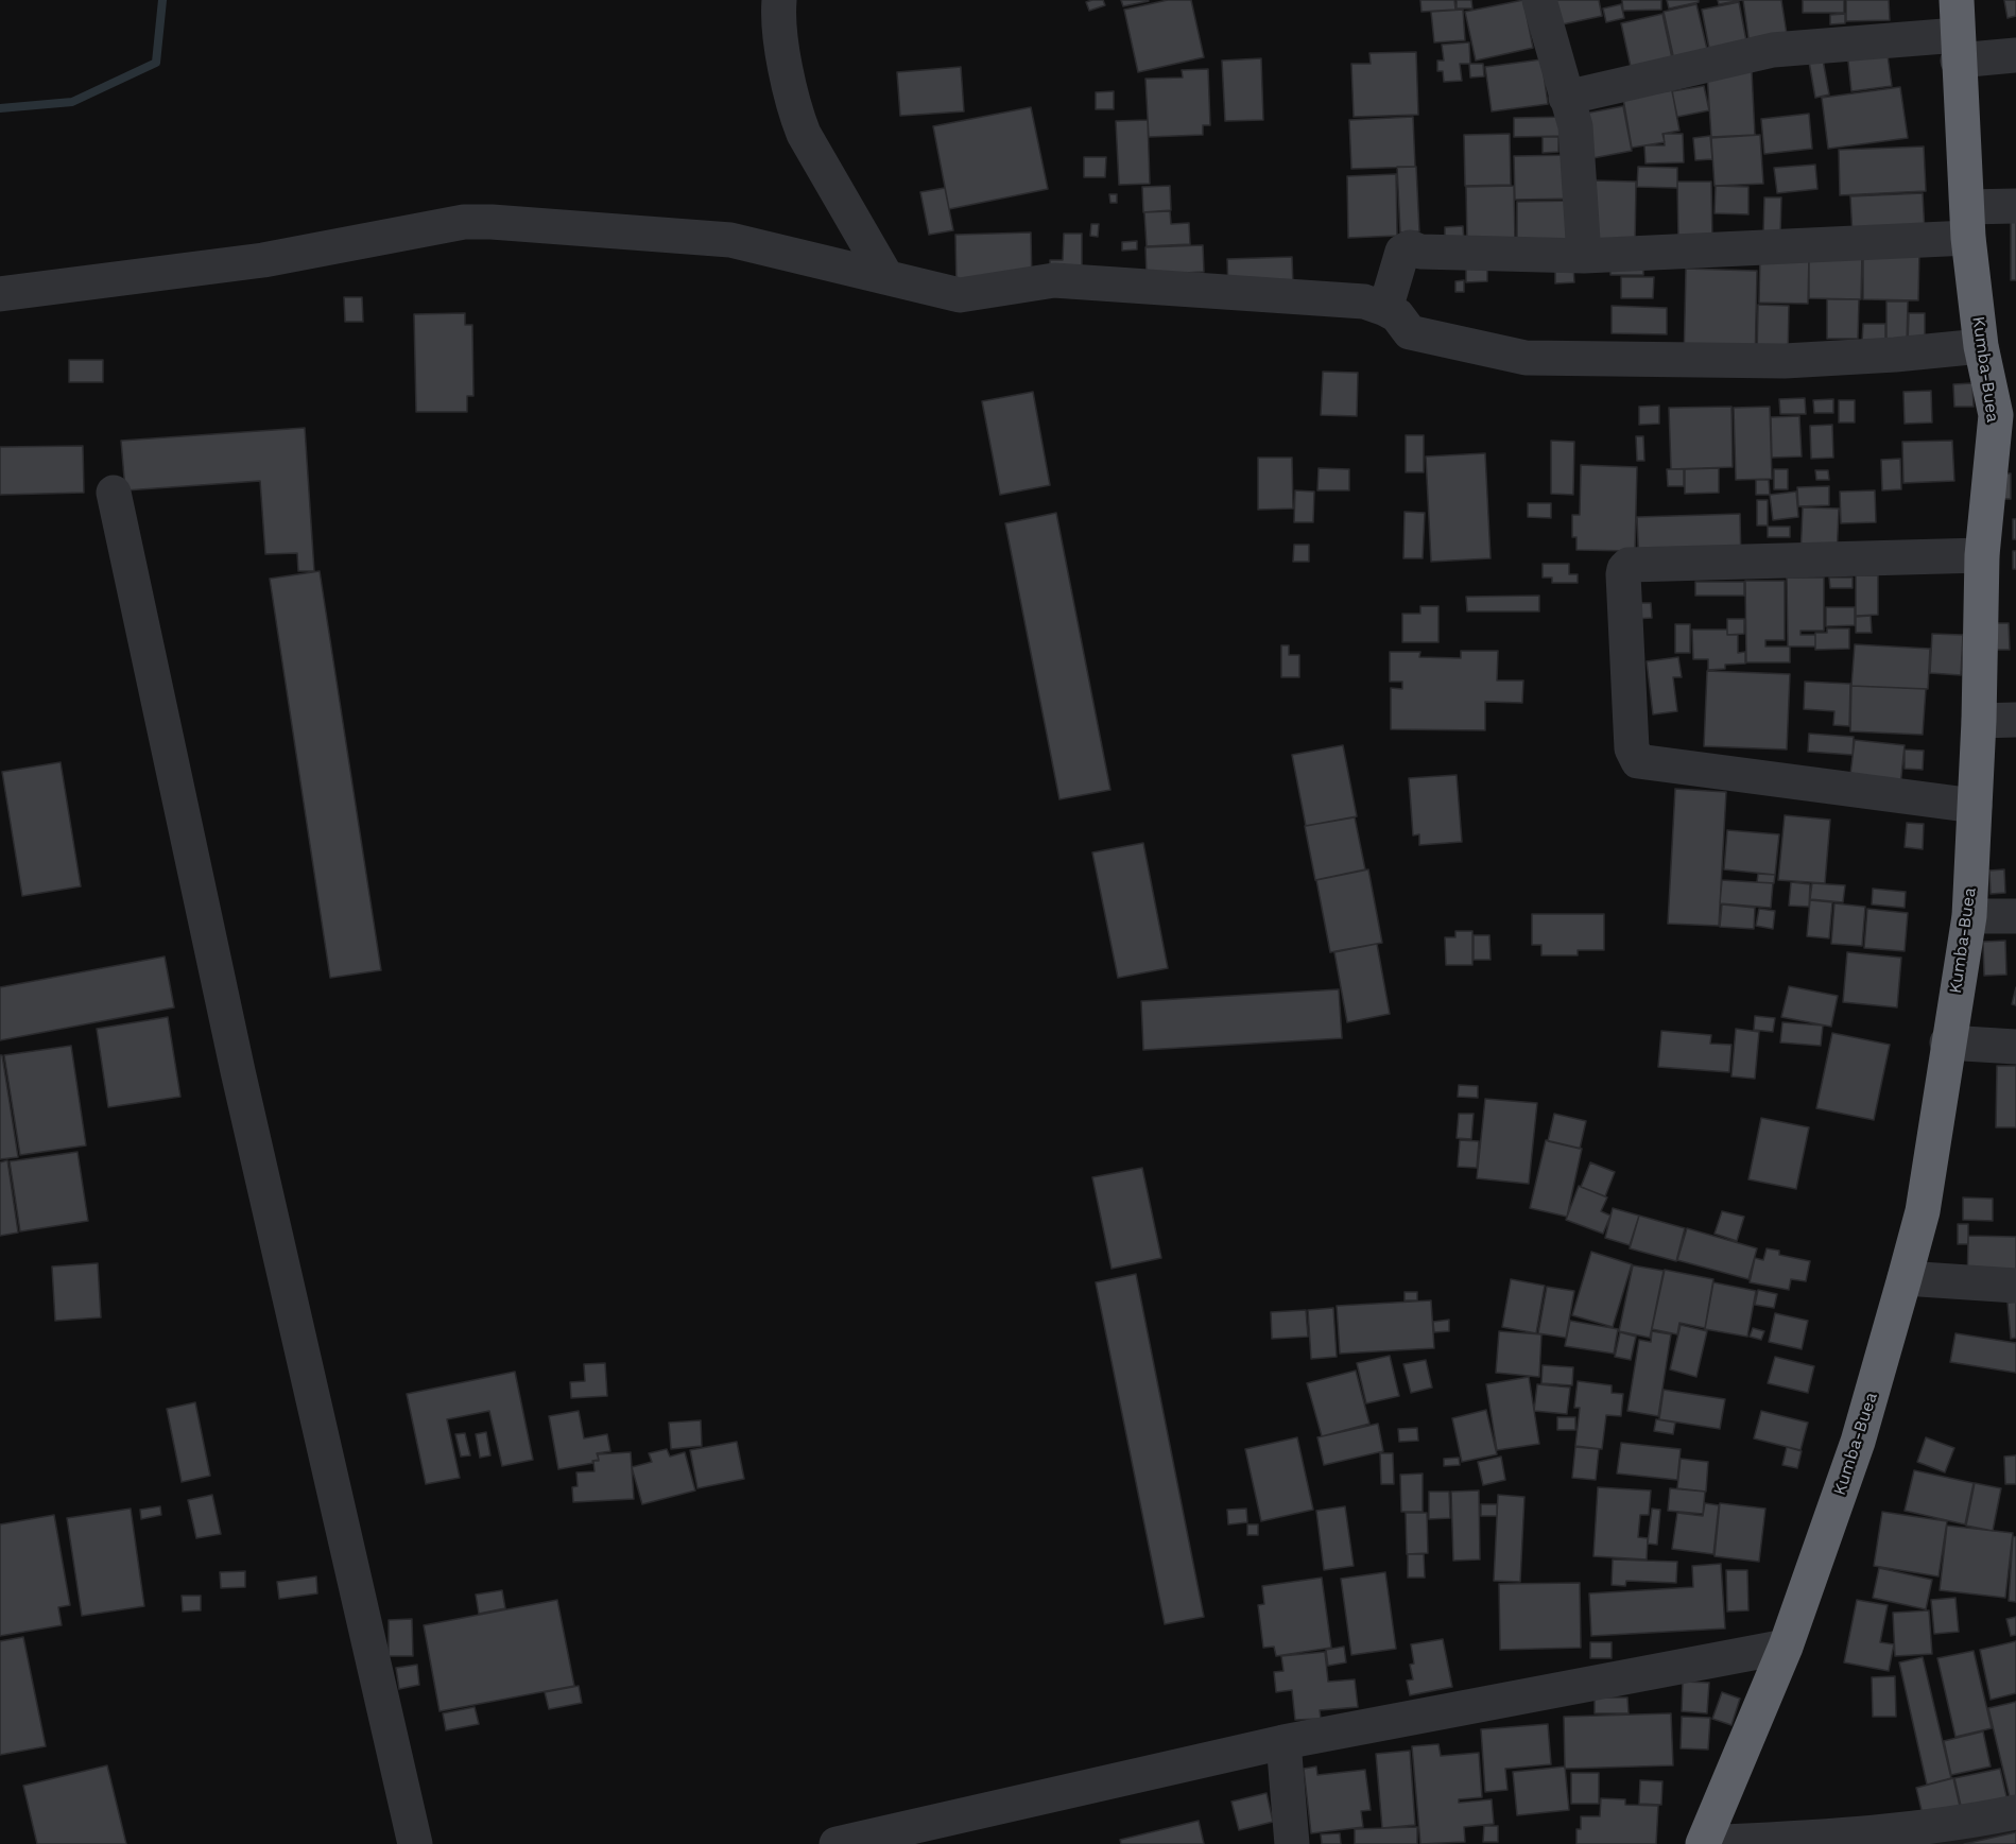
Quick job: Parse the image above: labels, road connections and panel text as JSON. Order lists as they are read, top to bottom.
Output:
{
  "streets": {
    "highway": ["Kumba-Buea"]
  }
}
